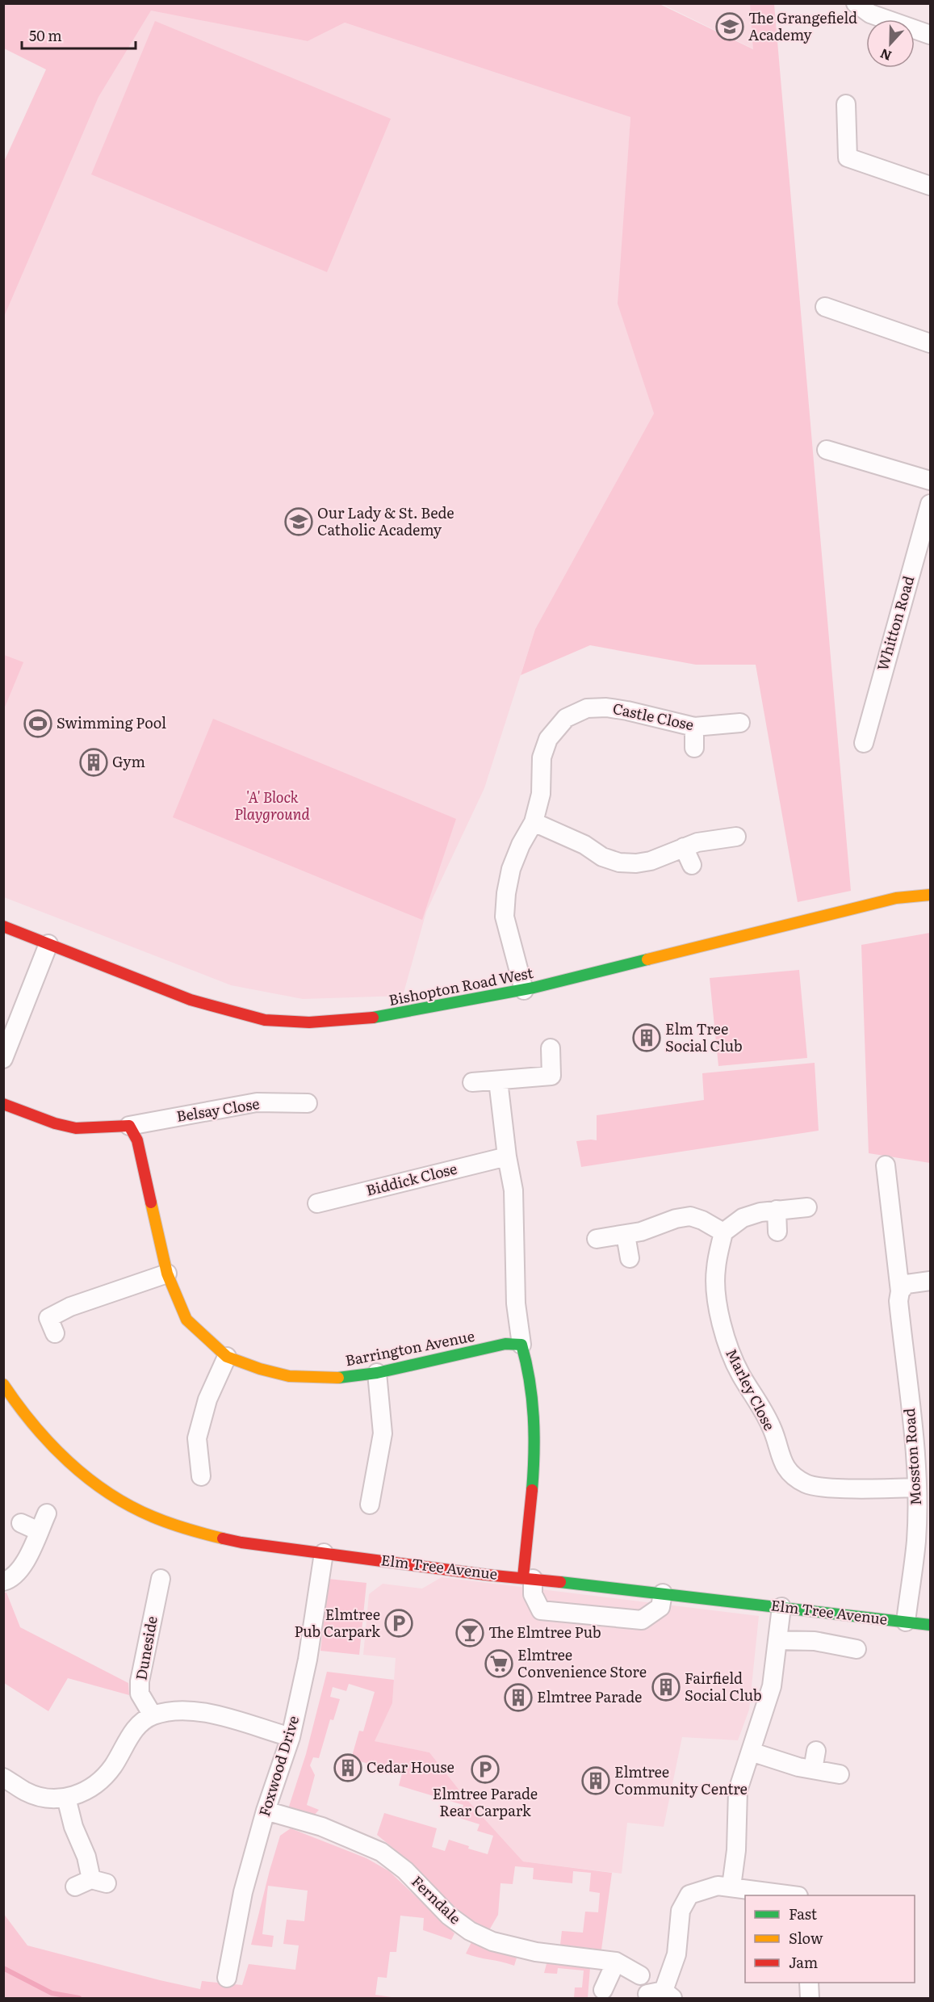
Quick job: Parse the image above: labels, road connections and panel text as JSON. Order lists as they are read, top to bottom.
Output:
{
  "streets": {
    "street": [
      "Whitton Road",
      "Castle Close",
      "Bishopton Road West",
      "Belsay Close",
      "Biddick Close",
      "Barrington Avenue",
      "Marley Close",
      "Mosston Road",
      "Elm Tree Avenue",
      "Duneside",
      "Foxwood Drive",
      "Ferndale"
    ]
  },
  "crossings": [
    ["Castle Close", "Bishopton Road West"],
    ["Belsay Close", "Barrington Avenue"],
    ["Marley Close", "Mosston Road"],
    ["Mosston Road", "Elm Tree Avenue"],
    ["Elm Tree Avenue", "Foxwood Drive"],
    ["Foxwood Drive", "Ferndale"]
  ],
  "parks": ["'A' Block Playground"],
  "places": {
    "school or university": ["The Grangefield Academy", "Our Lady & St. Bede Catholic Academy"],
    "sports": ["Swimming Pool"],
    "building": [
      "Gym",
      "Elm Tree Social Club",
      "Fairfield Social Club",
      "Elmtree Parade",
      "Cedar House",
      "Elmtree Community Centre"
    ],
    "parking": ["Elmtree Pub Carpark", "Elmtree Parade Rear Carpark"],
    "bar": ["The Elmtree Pub"],
    "supermarket": ["Elmtree Convenience Store"]
  },
  "legend": ["Fast", "Slow", "Jam"],
  "scale_bar": "50 m",
  "north": "bottom"
}
